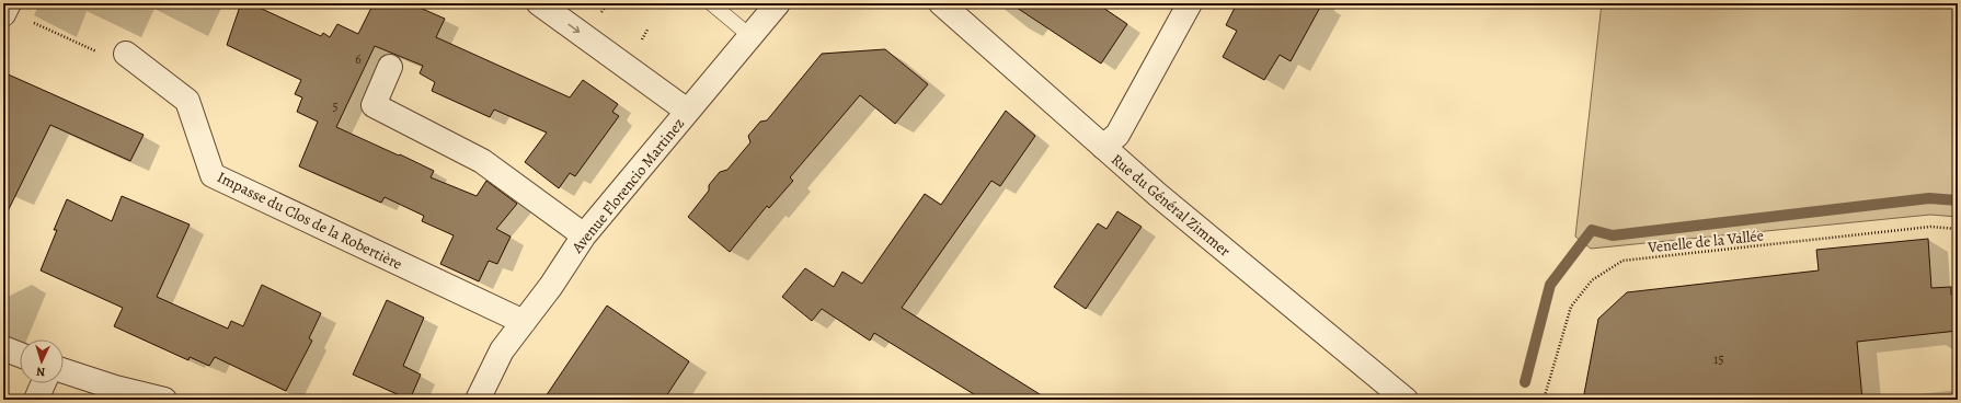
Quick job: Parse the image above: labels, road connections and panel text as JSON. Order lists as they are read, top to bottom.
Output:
{
  "streets": {
    "street": ["Avenue Florencio Martinez", "Rue du Général Zimmer", "Impasse du Clos de la Robertière"],
    "path": ["Venelle de la Vallée"]
  },
  "crossings": [
    ["Avenue Florencio Martinez", "Impasse du Clos de la Robertière"]
  ],
  "house_numbers": ["6", "5", "15"],
  "north": "bottom"
}
